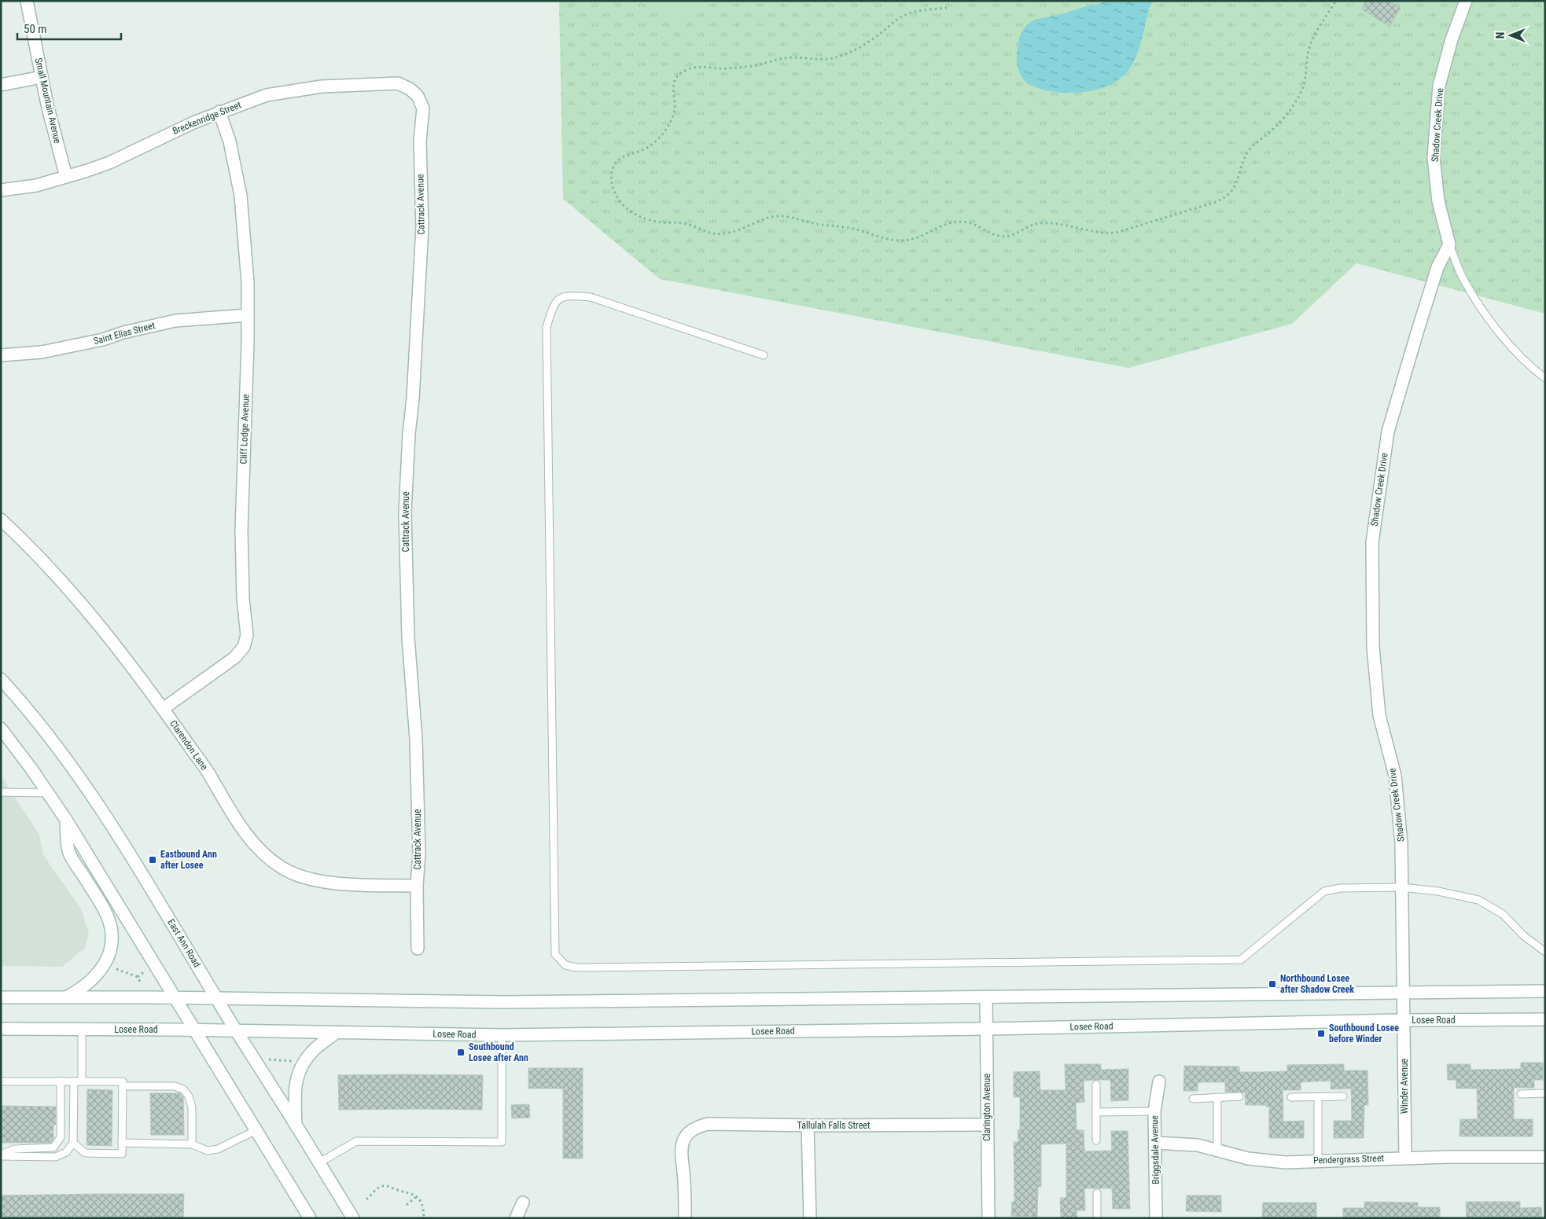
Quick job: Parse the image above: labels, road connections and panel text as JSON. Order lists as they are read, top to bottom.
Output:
{
  "streets": {
    "street": [
      "Small Mountain Avenue",
      "Breckenridge Street",
      "Shadow Creek Drive",
      "Cattrack Avenue",
      "Saint Elias Street",
      "Cliff Lodge Avenue",
      "Clarendon Lane",
      "East Ann Road",
      "Losee Road",
      "Winder Avenue",
      "Clarington Avenue",
      "Tallulah Falls Street",
      "Briggsdale Avenue",
      "Pendergrass Street"
    ]
  },
  "crossings": [
    ["Small Mountain Avenue", "Breckenridge Street"],
    ["Breckenridge Street", "Cattrack Avenue"],
    ["Breckenridge Street", "Cliff Lodge Avenue"],
    ["Shadow Creek Drive", "Winder Avenue"],
    ["Cattrack Avenue", "Clarendon Lane"],
    ["Saint Elias Street", "Cliff Lodge Avenue"],
    ["Cliff Lodge Avenue", "Clarendon Lane"],
    ["East Ann Road", "Losee Road"],
    ["Losee Road", "Winder Avenue"],
    ["Losee Road", "Clarington Avenue"],
    ["Winder Avenue", "Pendergrass Street"],
    ["Clarington Avenue", "Tallulah Falls Street"],
    ["Briggsdale Avenue", "Pendergrass Street"]
  ],
  "places": {
    "transit": [
      "Eastbound Ann after Losee",
      "Northbound Losee after Shadow Creek",
      "Southbound Losee before Winder",
      "Southbound Losee after Ann"
    ]
  },
  "scale_bar": "50 m",
  "north": "left"
}
